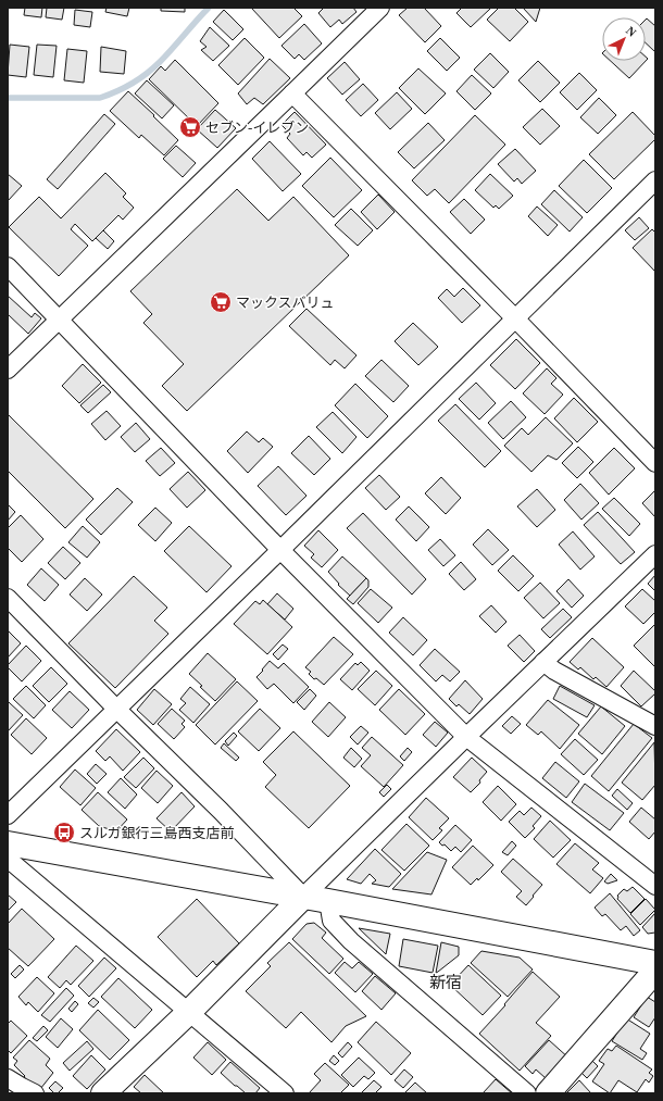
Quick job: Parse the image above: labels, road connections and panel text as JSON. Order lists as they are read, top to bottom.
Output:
{
  "districts": ["新宿"],
  "places": {
    "supermarket": ["セブン-イレブン", "マックスバリュ"],
    "bus stop": ["スルガ銀行三島西支店前"]
  },
  "north": "top right"
}
